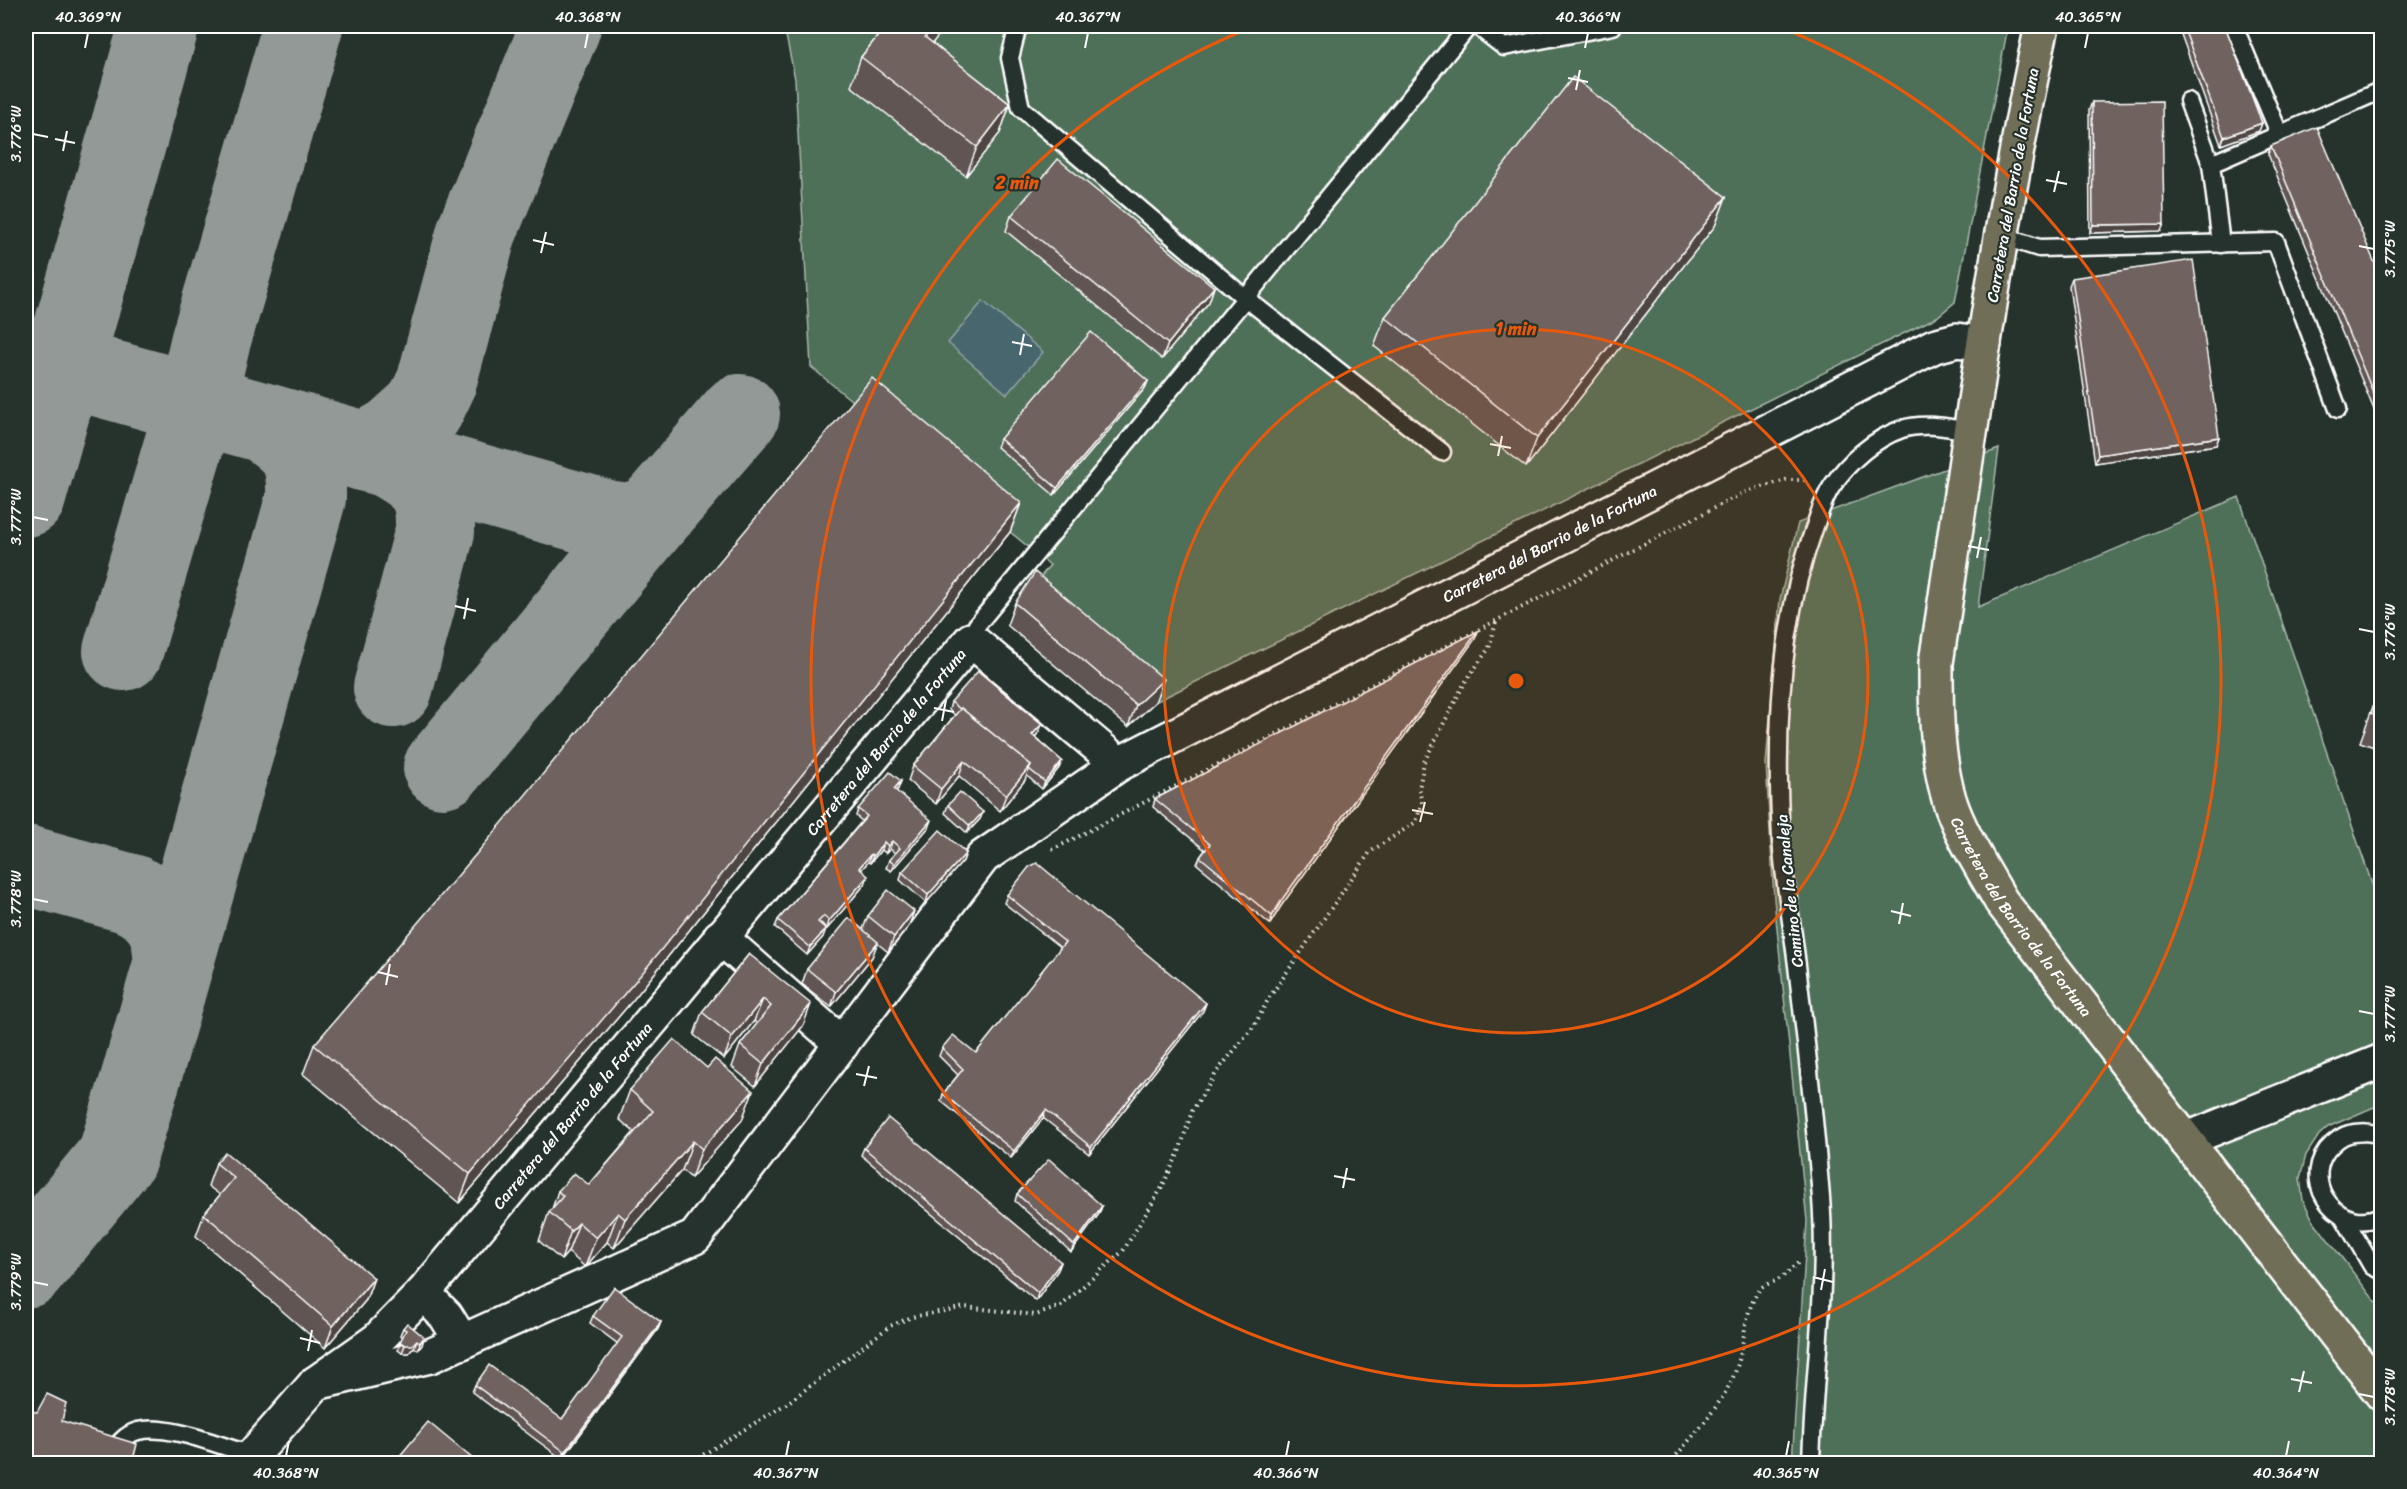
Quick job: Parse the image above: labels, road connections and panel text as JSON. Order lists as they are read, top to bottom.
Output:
{
  "streets": {
    "main road": ["Carretera del Barrio de la Fortuna"],
    "lane": ["Camino de la Canaleja"]
  },
  "crossings": [
    ["Carretera del Barrio de la Fortuna", "Camino de la Canaleja"]
  ],
  "coordinates": [
    "40.369°N",
    "40.368°N",
    "40.367°N",
    "40.366°N",
    "40.365°N",
    "3.776°W",
    "3.775°W",
    "3.777°W",
    "3.778°W",
    "3.779°W",
    "40.364°N"
  ],
  "rings": ["2 min", "1 min"]
}
